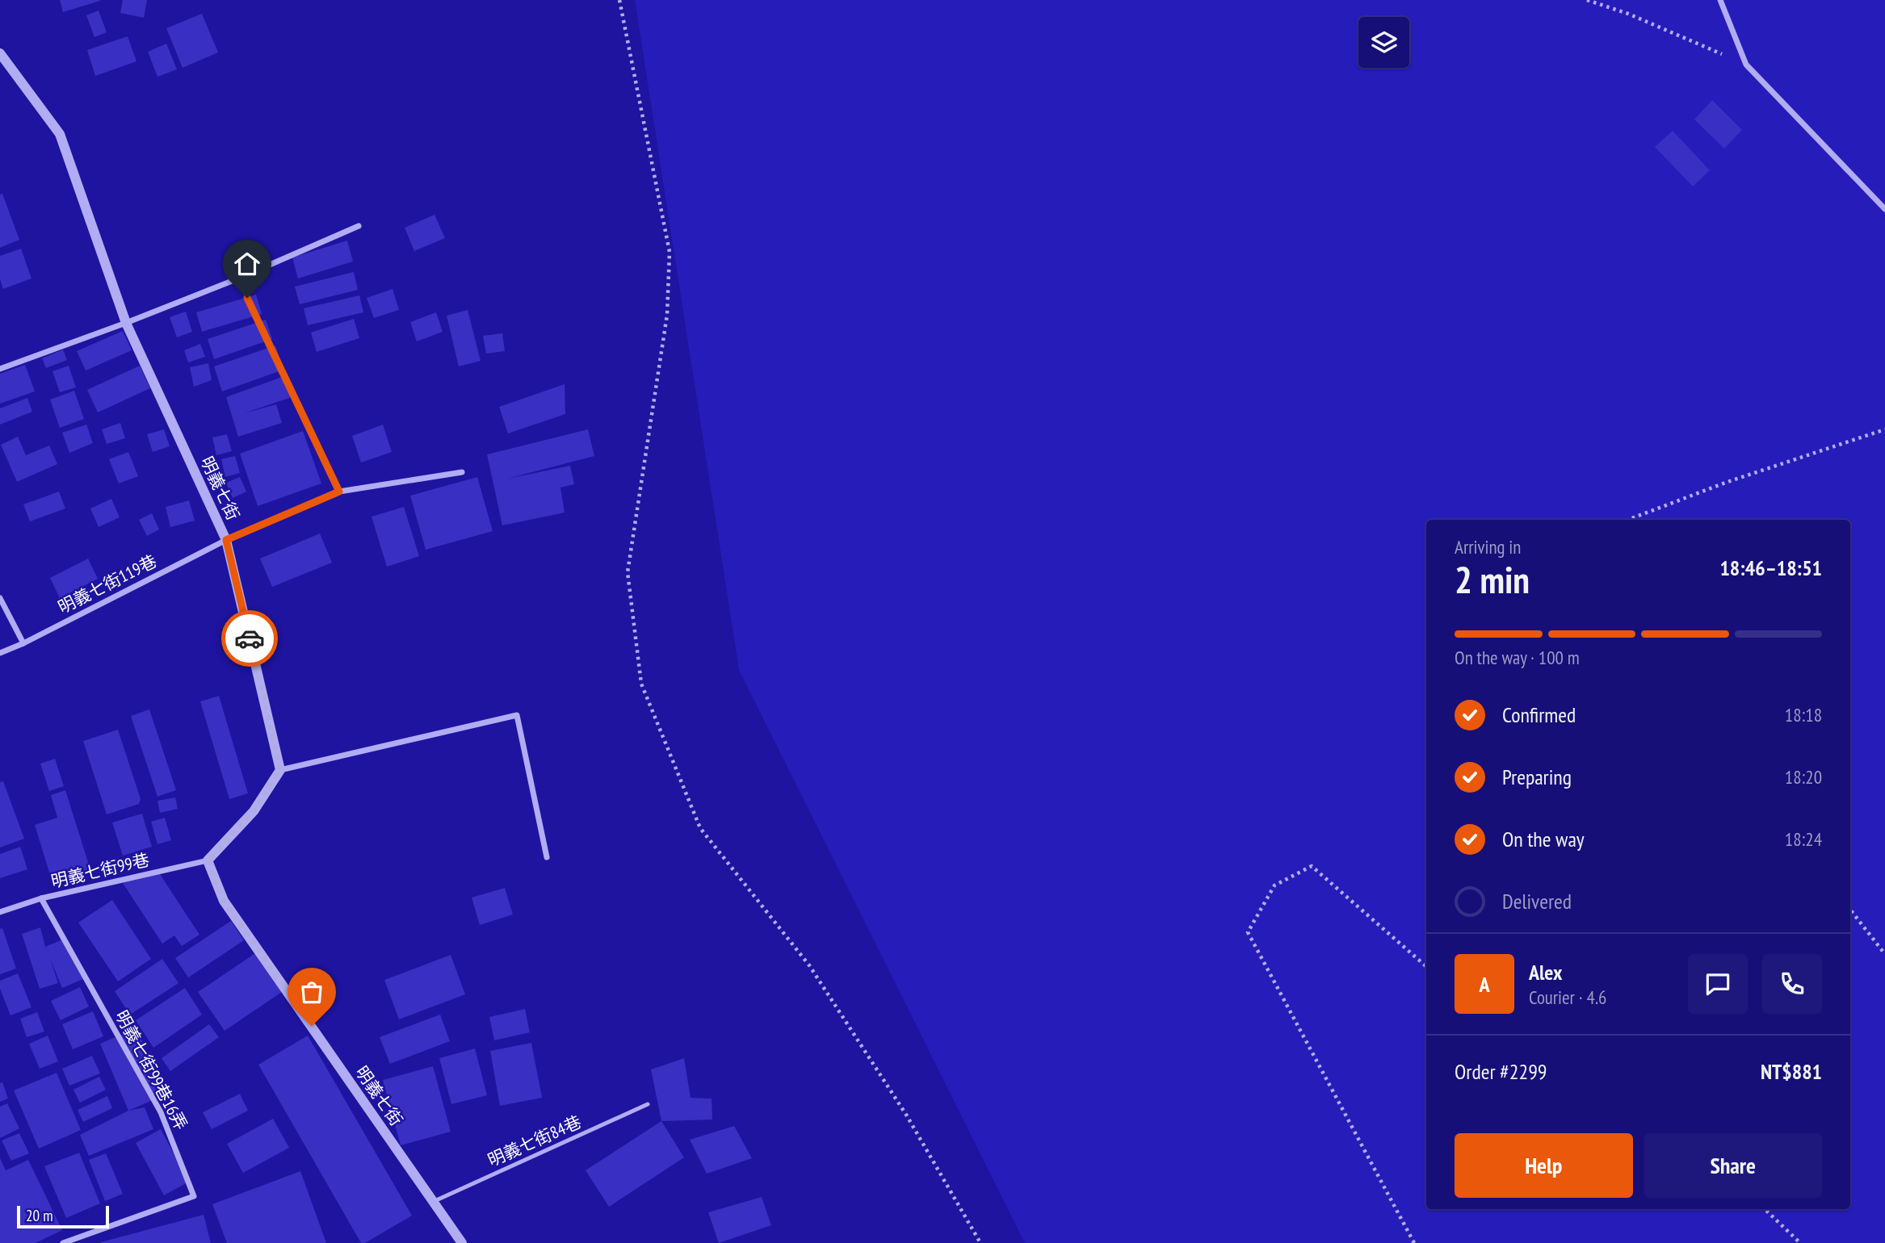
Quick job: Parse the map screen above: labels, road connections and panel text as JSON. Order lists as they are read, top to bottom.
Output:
{
  "streets": {
    "street": [
      "明義七街",
      "明義七街119巷",
      "明義七街99巷",
      "明義七街99巷16弄"
    ],
    "lane": ["明義七街84巷"]
  },
  "crossings": [
    ["明義七街", "明義七街119巷"],
    ["明義七街", "明義七街99巷"],
    ["明義七街", "明義七街84巷"],
    ["明義七街99巷", "明義七街99巷16弄"]
  ],
  "scale_bar": "20 m",
  "page": {
    "heading": ["2 min", "Arriving in", "18:46–18:51"],
    "panel": [
      "Alex",
      "Courier · 4.6",
      "Order #2299",
      "NT$881"
    ],
    "bar": "On the way · 100 m",
    "list": [
      ["Confirmed", "18:18"],
      ["Preparing", "18:20"],
      ["On the way", "18:24"],
      "Delivered"
    ],
    "round": "A",
    "buttons": ["Help", "Share"],
    "scale": "20 m"
  }
}
